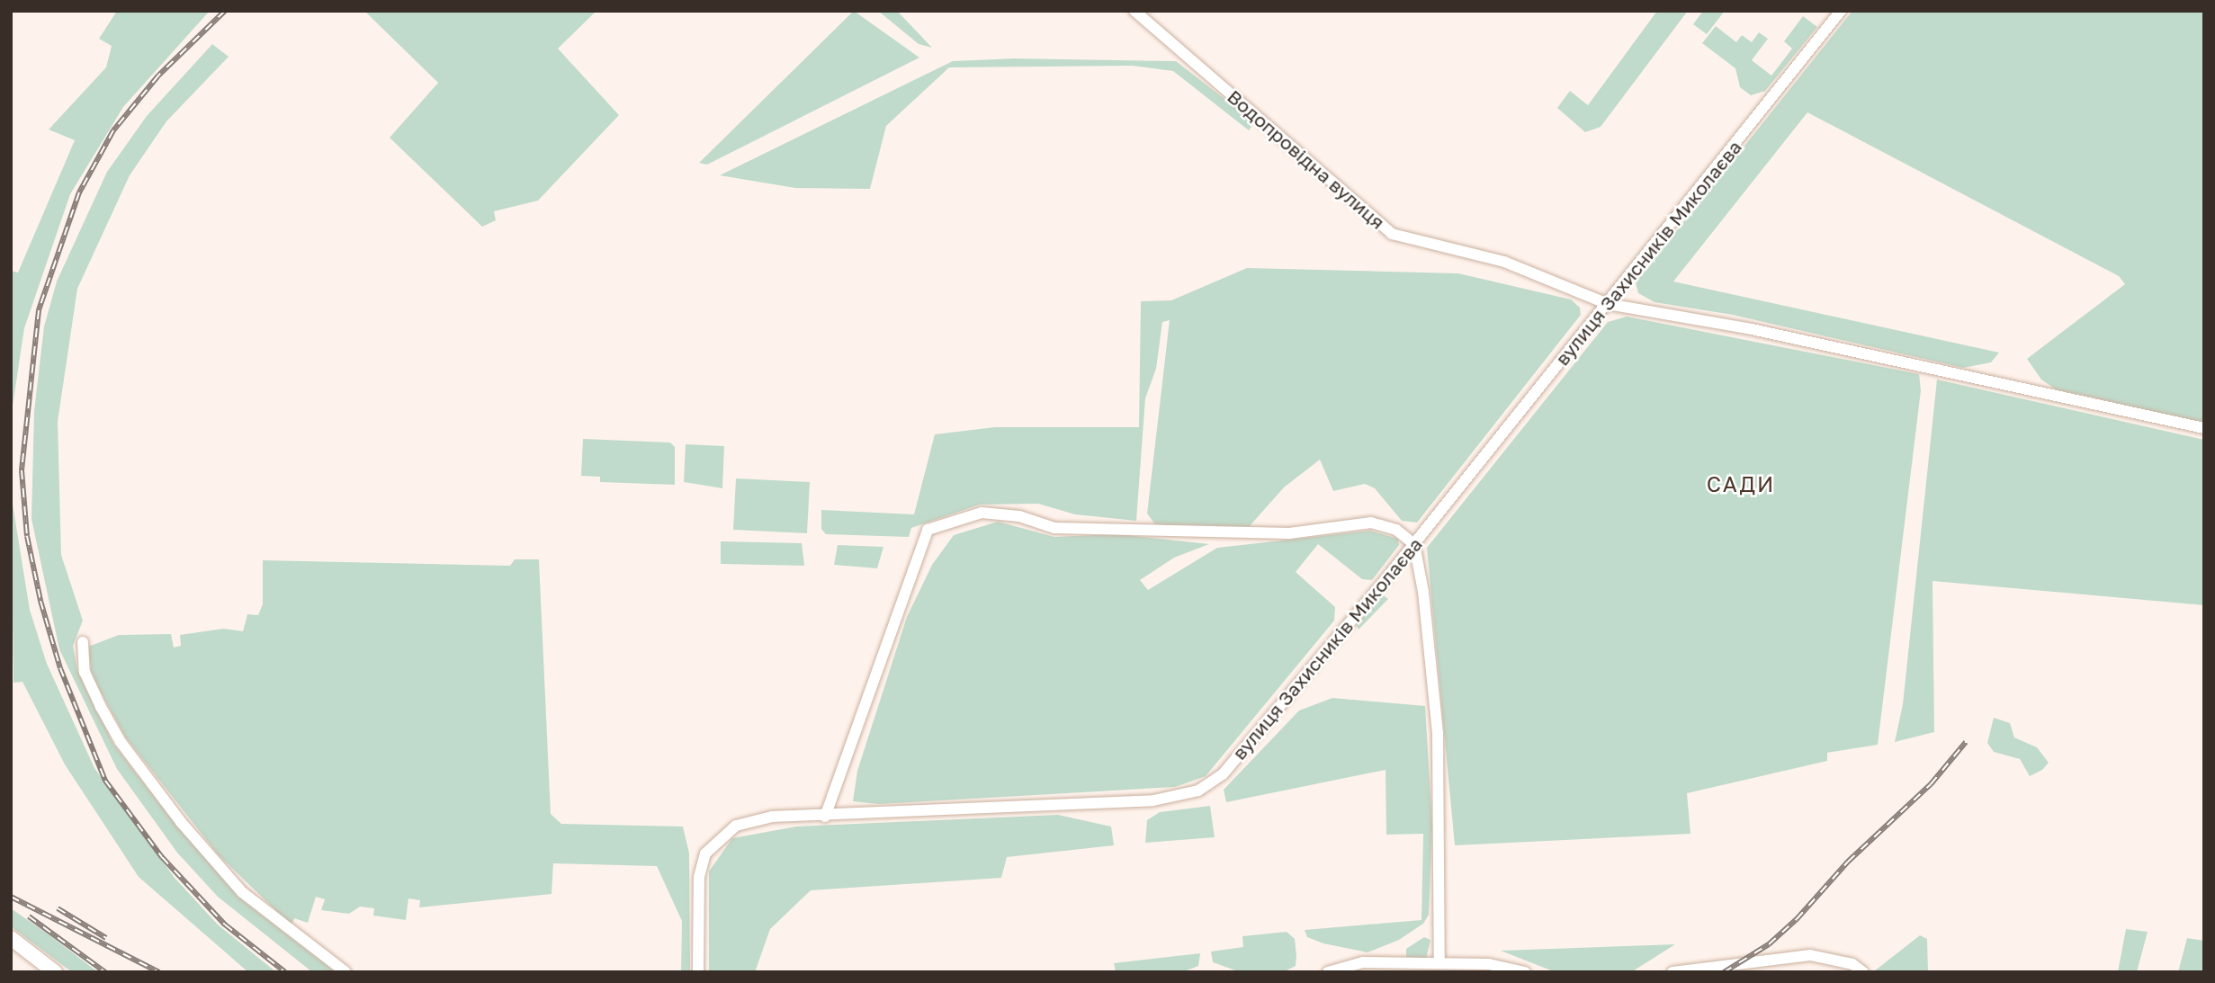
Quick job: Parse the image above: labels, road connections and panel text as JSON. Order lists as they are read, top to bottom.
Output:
{
  "streets": {
    "street": ["Водопровідна вулиця", "вулиця Захисників Миколаєва"]
  },
  "crossings": [
    ["Водопровідна вулиця", "вулиця Захисників Миколаєва"]
  ],
  "districts": ["САДИ"]
}
